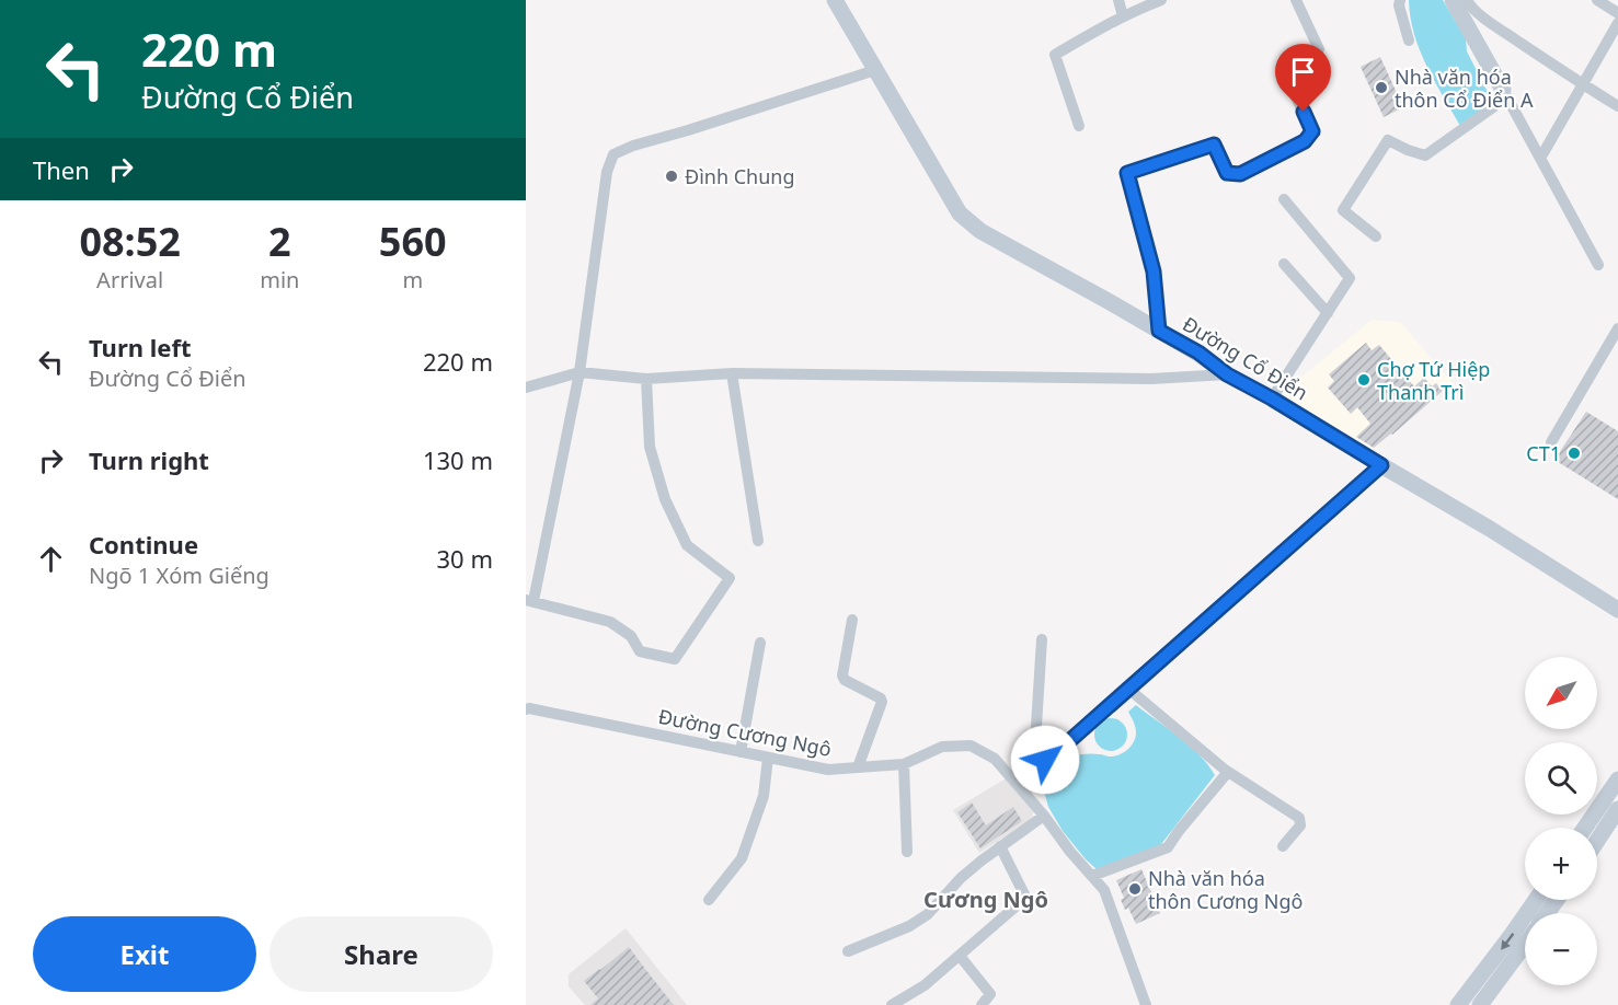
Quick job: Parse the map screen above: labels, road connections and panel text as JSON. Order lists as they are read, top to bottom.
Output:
{
  "streets": {
    "street": ["Đường Cổ Điển", "Đường Cương Ngô"]
  },
  "districts": ["Cương Ngô"],
  "places": [
    "Nhà văn hóa thôn Cổ Điển A",
    "Đình Chung",
    "Chợ Tứ Hiệp Thanh Trì",
    "CT1",
    "Nhà văn hóa thôn Cương Ngô"
  ],
  "north": "bottom left",
  "page": {
    "turn": ["220 m", "Đường Cổ Điển"],
    "then": "Then",
    "eta": [
      "08:52",
      "Arrival",
      "2",
      "min",
      "560",
      "m"
    ],
    "list": [
      {
        "name": "Turn left",
        "note": "Đường Cổ Điển",
        "value": "220 m"
      },
      {
        "name": "Turn right",
        "value": "130 m"
      },
      {
        "name": "Continue",
        "note": "Ngõ 1 Xóm Giếng",
        "value": "30 m"
      }
    ],
    "map_buttons": ["+", "−"],
    "buttons": ["Exit", "Share"]
  }
}
